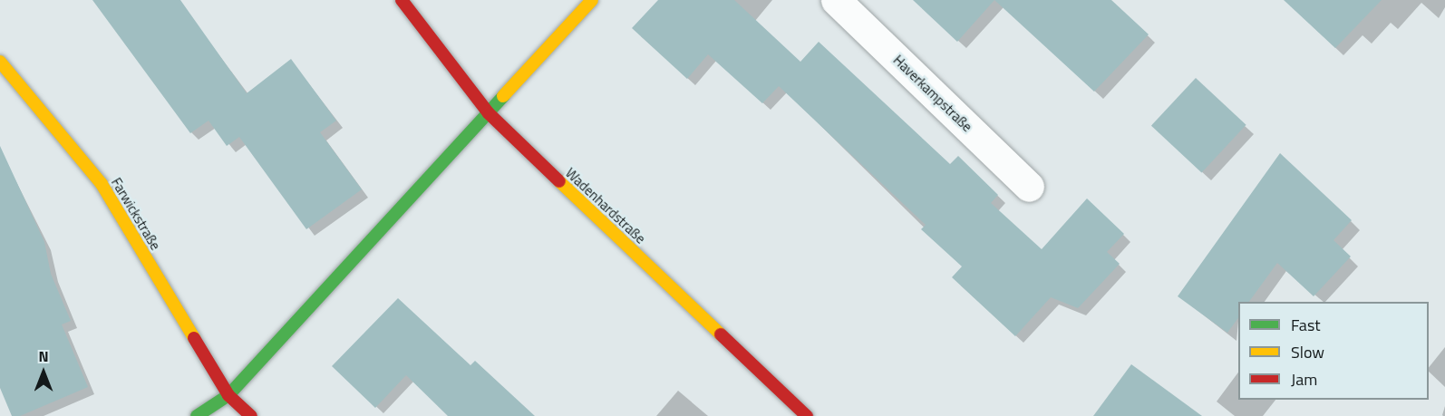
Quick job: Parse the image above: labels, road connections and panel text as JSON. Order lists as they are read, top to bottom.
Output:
{
  "streets": {
    "street": ["Haverkampstraße", "Wadenhardstraße", "Farwickstraße"]
  },
  "legend": ["Fast", "Slow", "Jam"],
  "north": "top"
}
